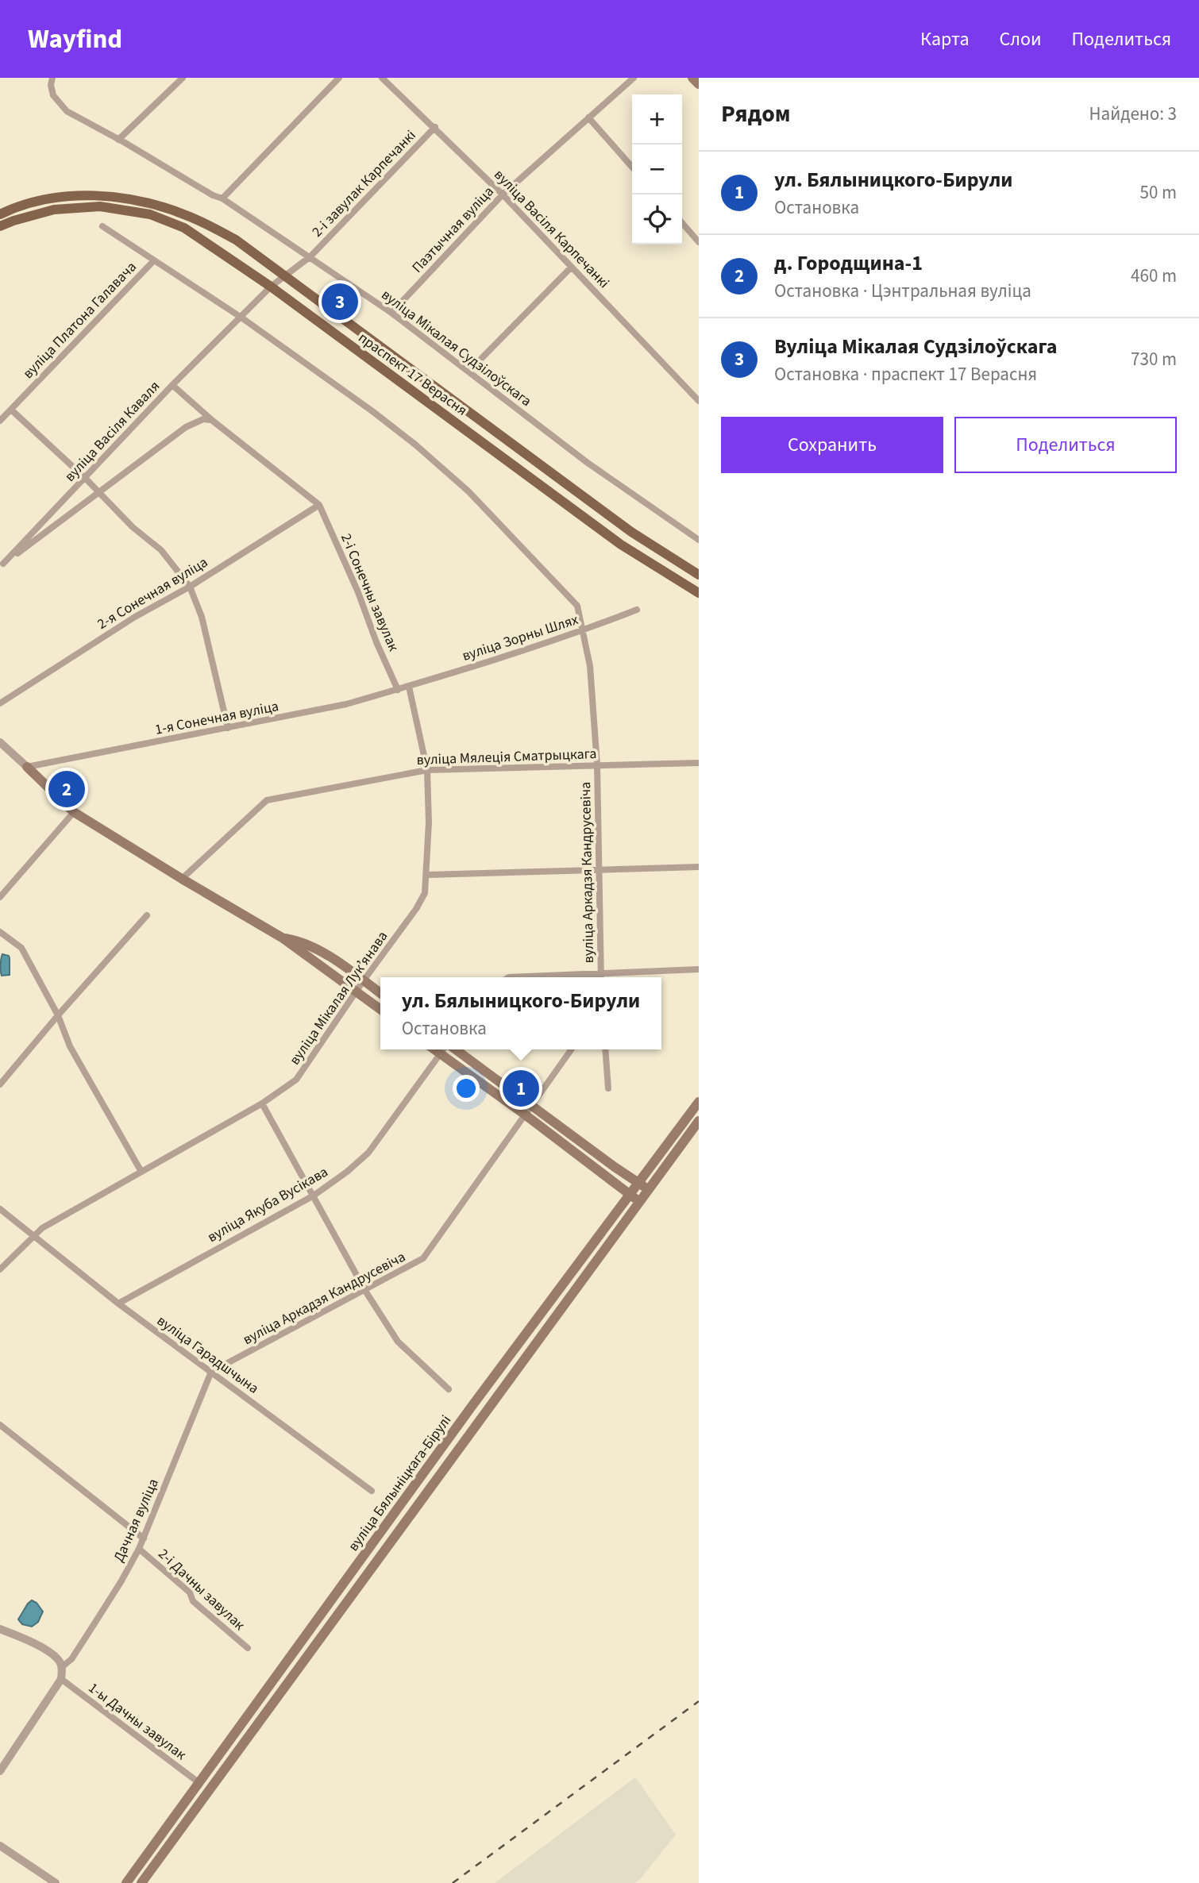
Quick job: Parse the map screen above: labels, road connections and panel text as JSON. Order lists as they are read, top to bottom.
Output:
{
  "streets": {
    "main road": ["праспект 17 Верасня", "вуліца Бялыніцкага-Бірулі"],
    "street": [
      "2-і завулак Карпечанкі",
      "вуліца Васіля Карпечанкі",
      "Паэтычная вуліца",
      "вуліца Платона Галавача",
      "вуліца Мікалая Судзілоўскага",
      "вуліца Васіля Каваля",
      "2-і Сонечны завулак",
      "2-я Сонечная вуліца",
      "вуліца Зорны Шлях",
      "1-я Сонечная вуліца",
      "вуліца Мялеція Сматрыцкага",
      "вуліца Аркадзя Кандрусевіча",
      "вуліца Мікалая Лукʼянава",
      "вуліца Якуба Вусікава",
      "вуліца Гарадшчына",
      "Дачная вуліца",
      "2-і Дачны завулак",
      "1-ы Дачны завулак"
    ]
  },
  "crossings": [
    ["2-і завулак Карпечанкі", "вуліца Васіля Карпечанкі"],
    ["2-і завулак Карпечанкі", "вуліца Мікалая Судзілоўскага"],
    ["2-і завулак Карпечанкі", "праспект 17 Верасня"],
    ["2-і завулак Карпечанкі", "вуліца Васіля Каваля"],
    ["вуліца Васіля Карпечанкі", "Паэтычная вуліца"],
    ["Паэтычная вуліца", "вуліца Мікалая Судзілоўскага"],
    ["праспект 17 Верасня", "вуліца Васіля Каваля"],
    ["2-і Сонечны завулак", "2-я Сонечная вуліца"],
    ["2-і Сонечны завулак", "1-я Сонечная вуліца"],
    ["вуліца Зорны Шлях", "1-я Сонечная вуліца"],
    ["вуліца Зорны Шлях", "вуліца Аркадзя Кандрусевіча"],
    ["вуліца Зорны Шлях", "вуліца Мікалая Лукʼянава"],
    ["1-я Сонечная вуліца", "вуліца Мікалая Лукʼянава"],
    ["вуліца Мялеція Сматрыцкага", "вуліца Аркадзя Кандрусевіча"],
    ["вуліца Мялеція Сматрыцкага", "вуліца Мікалая Лукʼянава"],
    ["вуліца Аркадзя Кандрусевіча", "вуліца Гарадшчына"],
    ["вуліца Аркадзя Кандрусевіча", "Дачная вуліца"],
    ["вуліца Мікалая Лукʼянава", "вуліца Гарадшчына"],
    ["вуліца Якуба Вусікава", "вуліца Гарадшчына"],
    ["вуліца Гарадшчына", "Дачная вуліца"],
    ["вуліца Бялыніцкага-Бірулі", "1-ы Дачны завулак"],
    ["Дачная вуліца", "2-і Дачны завулак"]
  ],
  "page": {
    "header": "Wayfind",
    "nav": ["Карта", "Слои", "Поделиться"],
    "heading": ["Рядом", "Найдено: 3"],
    "map_buttons": ["+", "−"],
    "list": [
      {
        "mark": "1",
        "name": "ул. Бялыницкого-Бирули",
        "note": "Остановка",
        "value": "50 m"
      },
      {
        "mark": "2",
        "name": "д. Городщина-1",
        "note": "Остановка · Цэнтральная вуліца",
        "value": "460 m"
      },
      {
        "mark": "3",
        "name": "Вуліца Мікалая Судзілоўскага",
        "note": "Остановка · праспект 17 Верасня",
        "value": "730 m"
      }
    ],
    "pins": ["3", "2", "1"],
    "buttons": ["Сохранить", "Поделиться"],
    "popup": ["ул. Бялыницкого-Бирули", "Остановка"]
  }
}
